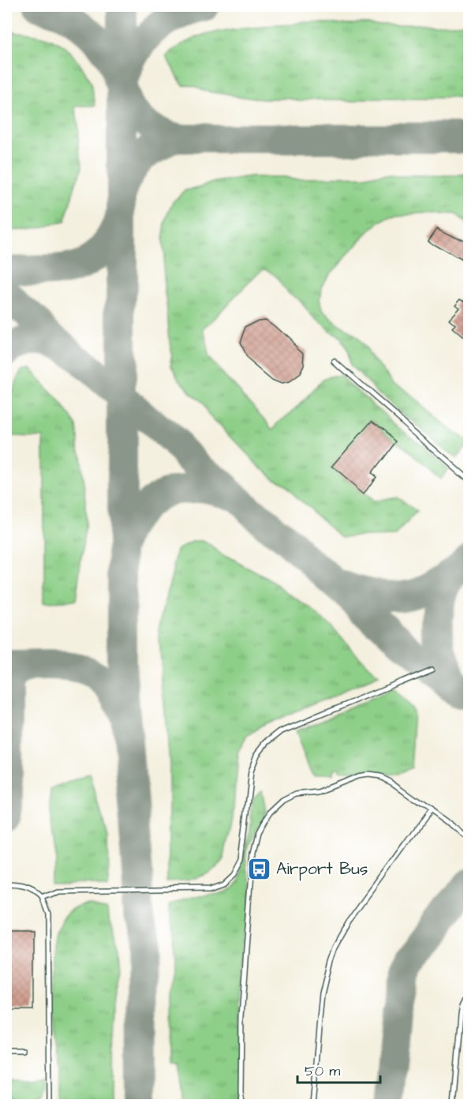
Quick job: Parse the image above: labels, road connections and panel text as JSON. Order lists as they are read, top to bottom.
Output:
{
  "places": {
    "bus stop": ["Airport Bus"]
  },
  "scale_bar": "50 m"
}
